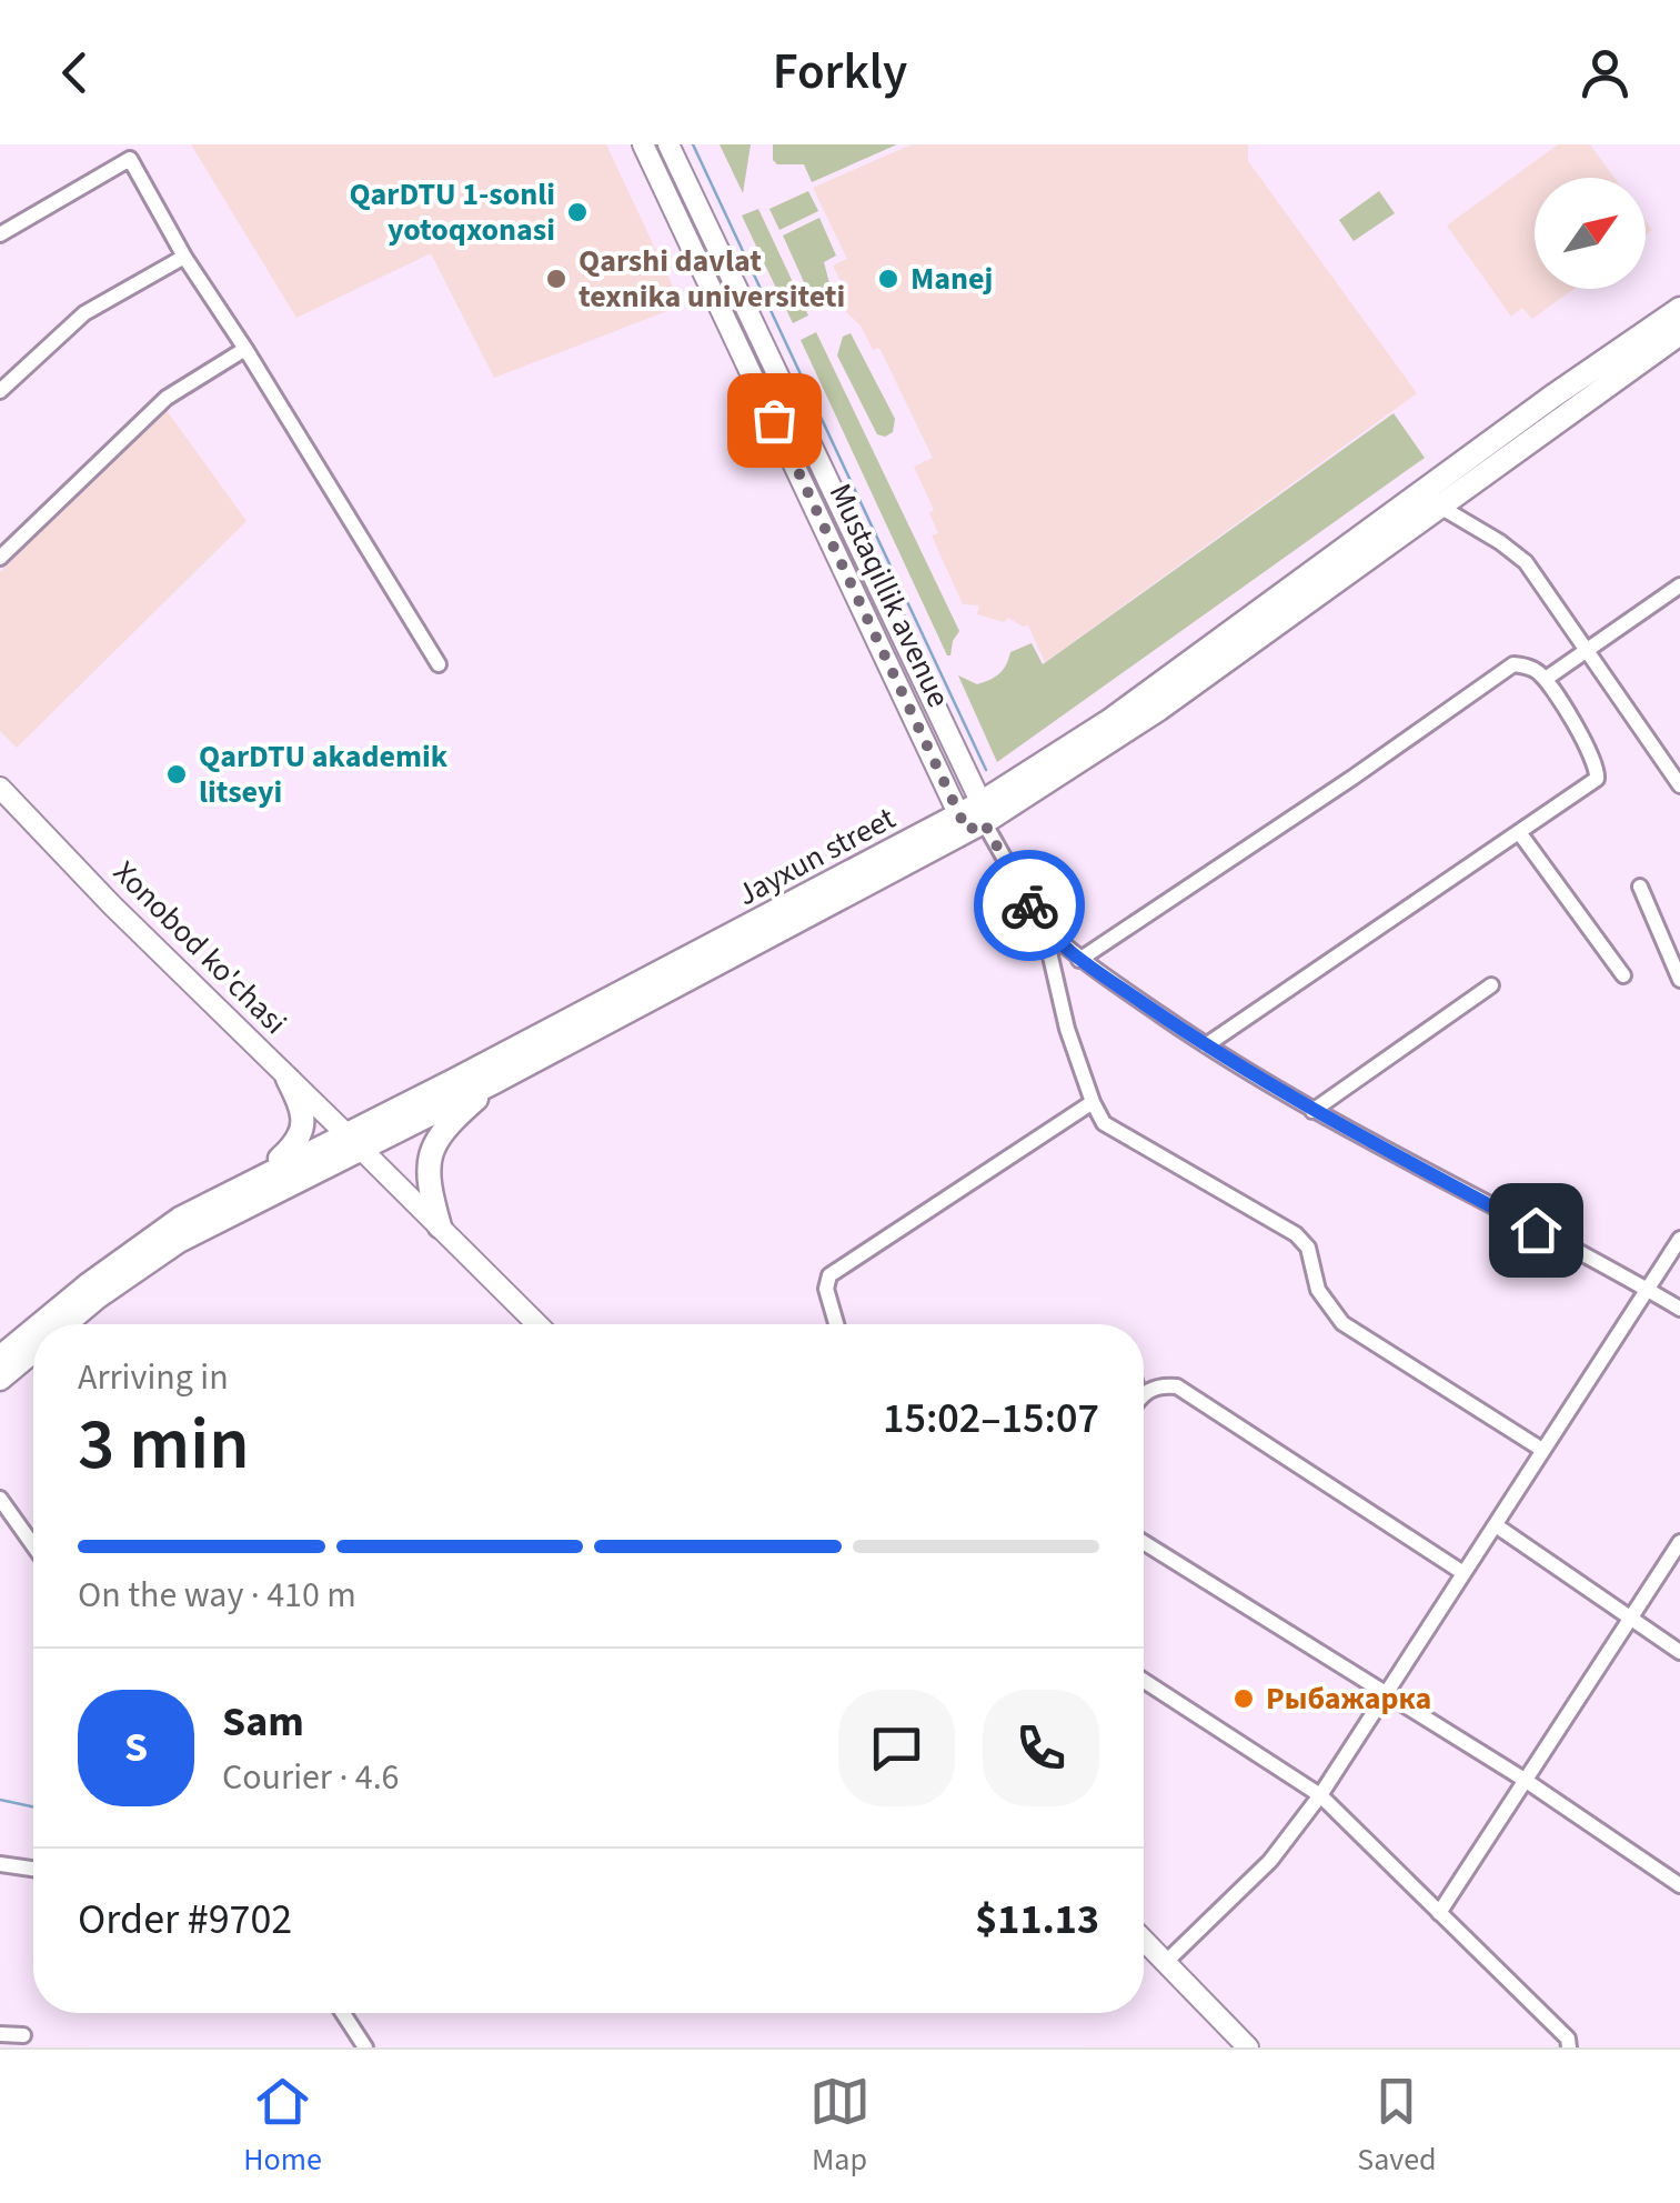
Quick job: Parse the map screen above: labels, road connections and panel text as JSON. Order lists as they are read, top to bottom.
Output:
{
  "streets": {
    "highway": ["Jayxun street"],
    "main road": ["Mustaqillik avenue", "Xonobod ko'chasi"]
  },
  "crossings": [
    ["Mustaqillik avenue", "Jayxun street"],
    ["Jayxun street", "Xonobod ko'chasi"]
  ],
  "places": [
    "QarDTU 1-sonli yotoqxonasi",
    "Qarshi davlat texnika universiteti",
    "Manej",
    "QarDTU akademik litseyi",
    "Рыбажарка"
  ],
  "north": "top right",
  "page": {
    "header": "Forkly",
    "heading": ["3 min", "Arriving in", "15:02–15:07"],
    "panel": [
      "Sam",
      "Courier · 4.6",
      "Order #9702",
      "$11.13"
    ],
    "bar": "On the way · 410 m",
    "round": "S",
    "tabs": ["Home", "Map", "Saved"]
  }
}
